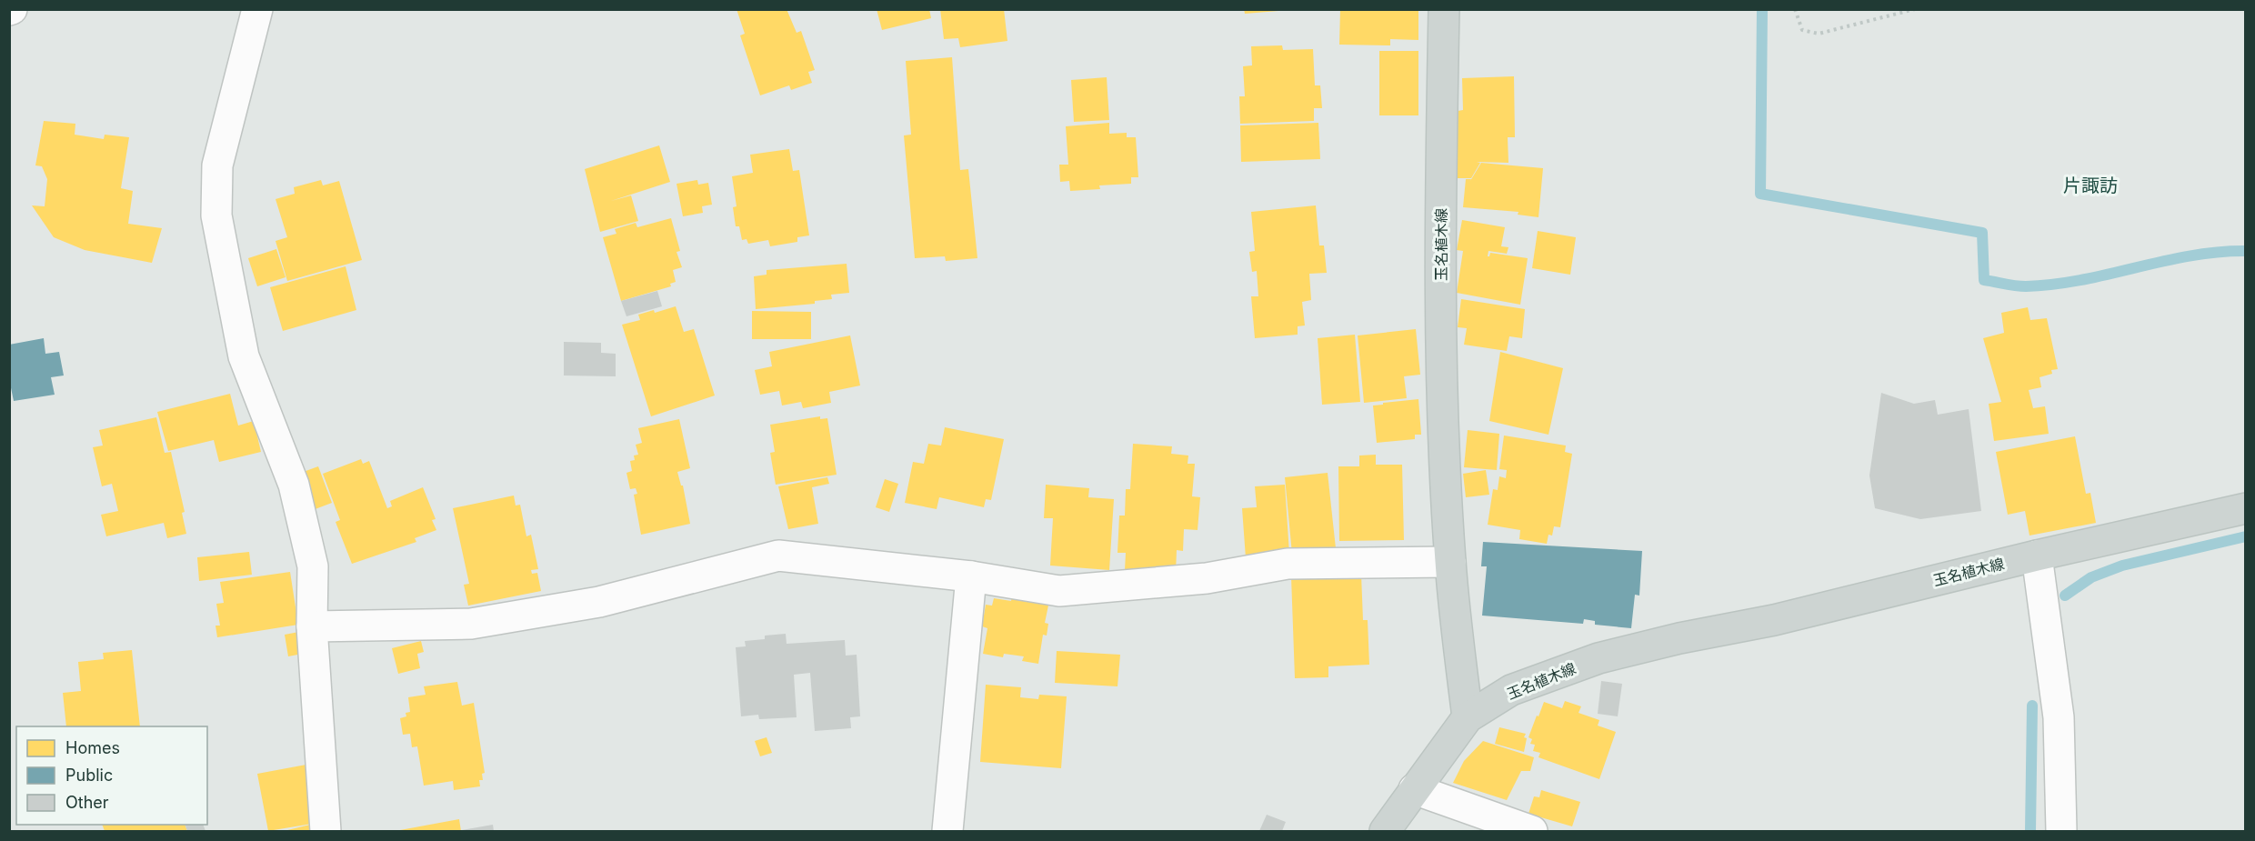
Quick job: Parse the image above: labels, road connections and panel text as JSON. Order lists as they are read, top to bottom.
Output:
{
  "streets": {
    "main road": ["玉名植木線"]
  },
  "districts": ["片諏訪"],
  "legend": ["Homes", "Public", "Other"]
}
